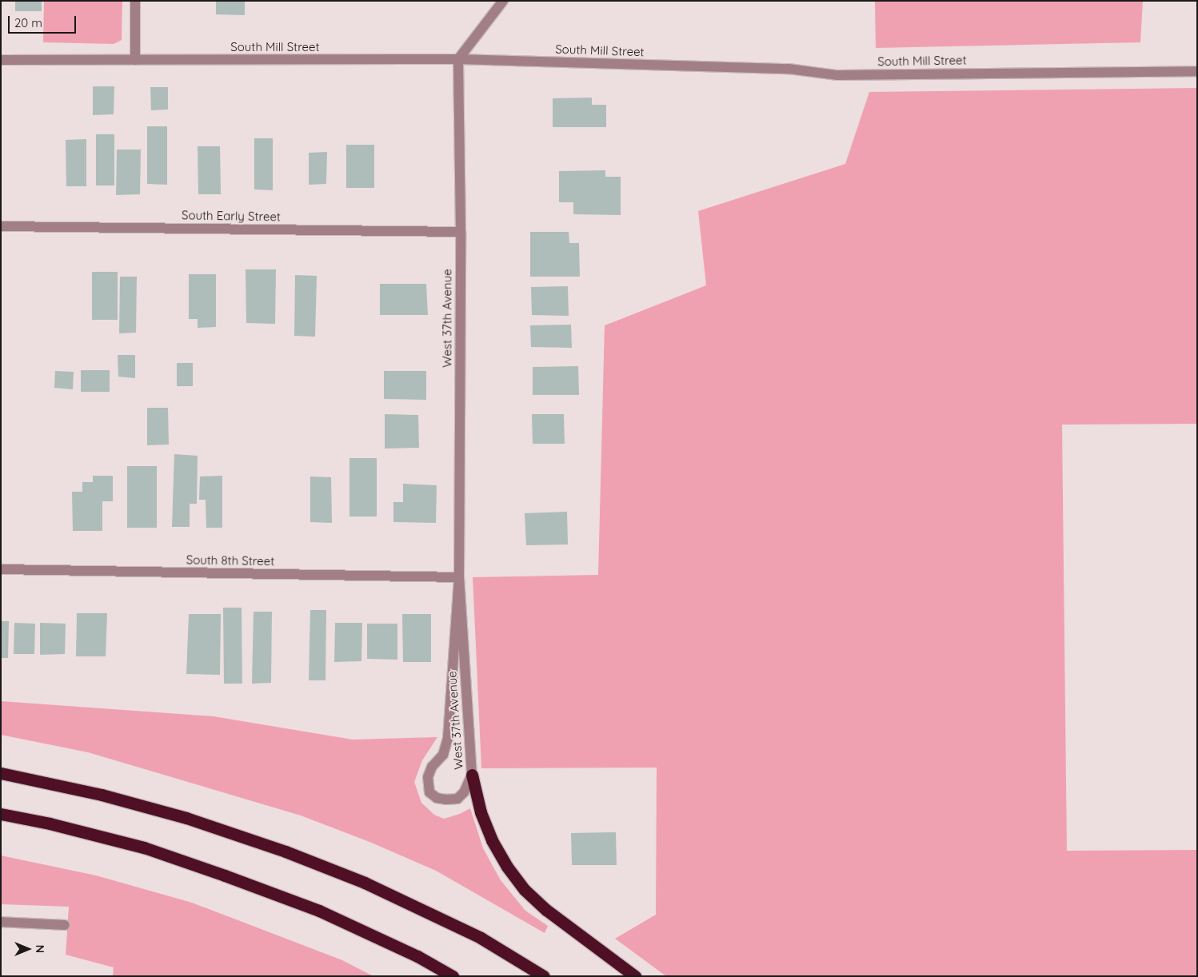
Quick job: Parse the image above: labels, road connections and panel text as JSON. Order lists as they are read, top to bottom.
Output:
{
  "streets": {
    "street": [
      "South Mill Street",
      "South Early Street",
      "West 37th Avenue",
      "South 8th Street"
    ]
  },
  "crossings": [
    ["South Mill Street", "West 37th Avenue"],
    ["South Early Street", "West 37th Avenue"],
    ["West 37th Avenue", "South 8th Street"]
  ],
  "scale_bar": "20 m",
  "north": "right"
}
